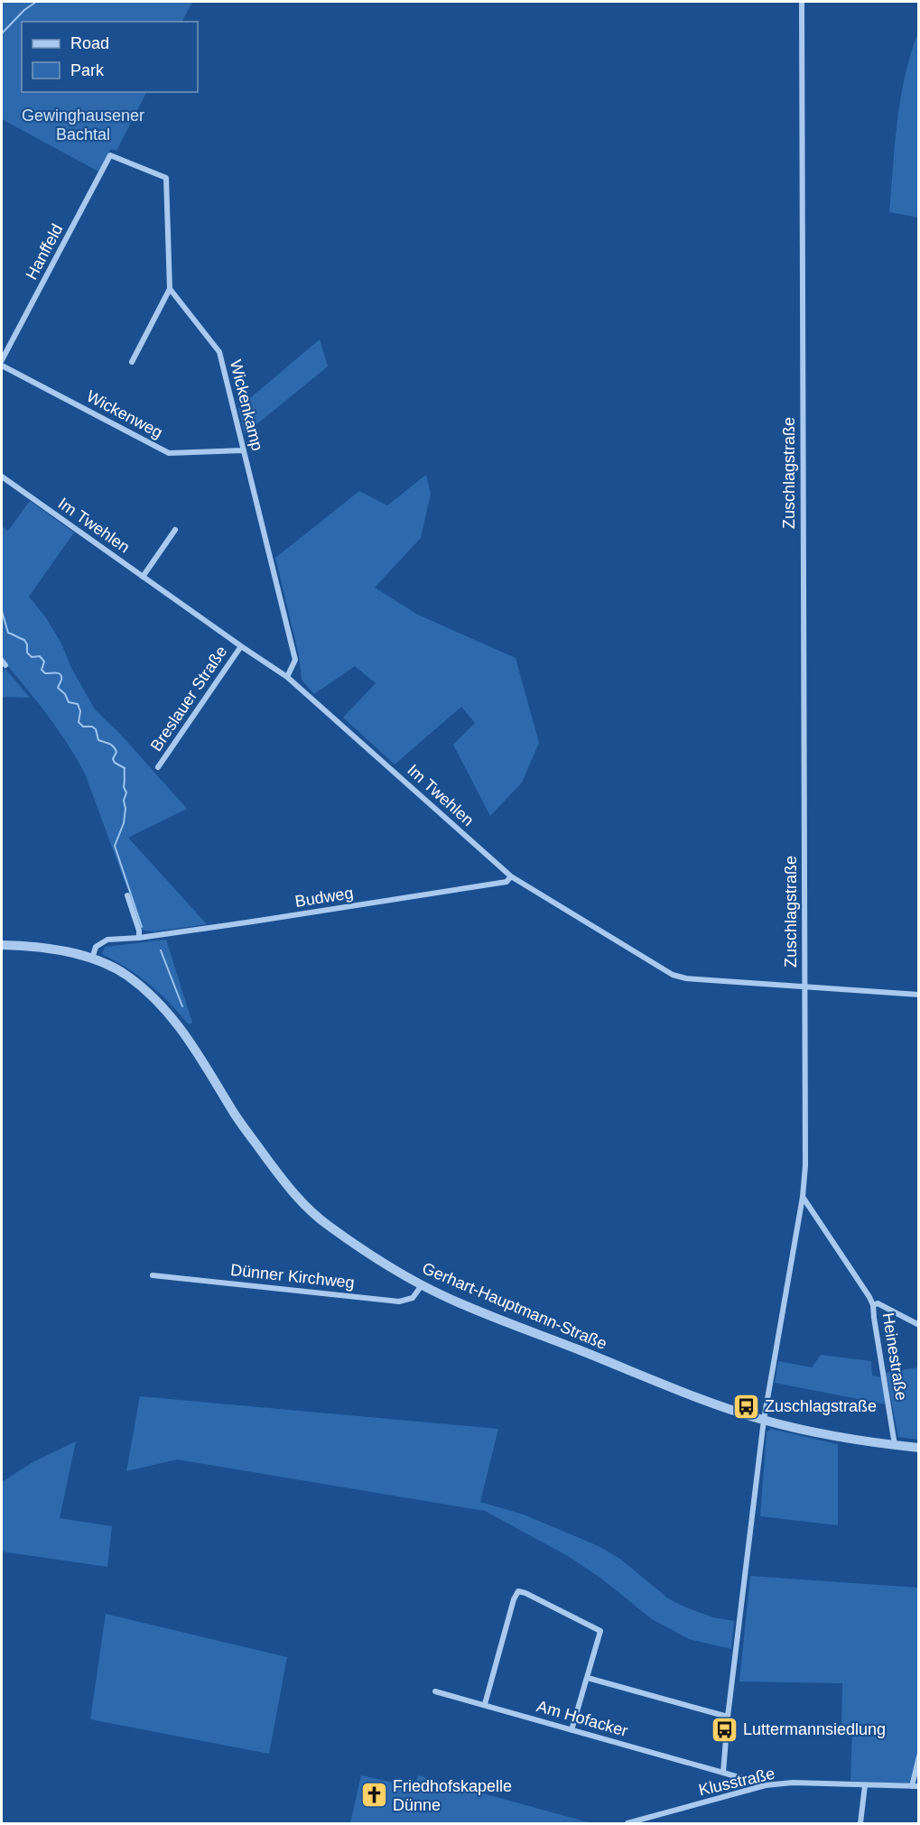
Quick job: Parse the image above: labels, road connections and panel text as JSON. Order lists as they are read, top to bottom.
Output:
{
  "streets": {
    "street": [
      "Hanffeld",
      "Wickenkamp",
      "Wickenweg",
      "Zuschlagstraße",
      "Im Twehlen",
      "Breslauer Straße",
      "Budweg",
      "Dünner Kirchweg",
      "Gerhart-Hauptmann-Straße",
      "Heinestraße",
      "Am Hofacker",
      "Klusstraße"
    ]
  },
  "crossings": [
    ["Hanffeld", "Wickenkamp"],
    ["Wickenkamp", "Wickenweg"],
    ["Wickenkamp", "Im Twehlen"],
    ["Zuschlagstraße", "Im Twehlen"],
    ["Zuschlagstraße", "Gerhart-Hauptmann-Straße"],
    ["Zuschlagstraße", "Heinestraße"],
    ["Zuschlagstraße", "Am Hofacker"],
    ["Im Twehlen", "Breslauer Straße"],
    ["Im Twehlen", "Budweg"],
    ["Budweg", "Gerhart-Hauptmann-Straße"],
    ["Dünner Kirchweg", "Gerhart-Hauptmann-Straße"],
    ["Gerhart-Hauptmann-Straße", "Heinestraße"]
  ],
  "parks": ["Gewinghausener Bachtal"],
  "places": {
    "bus stop": ["Zuschlagstraße", "Luttermannsiedlung"],
    "church": ["Friedhofskapelle Dünne"]
  },
  "legend": ["Road", "Park"]
}
